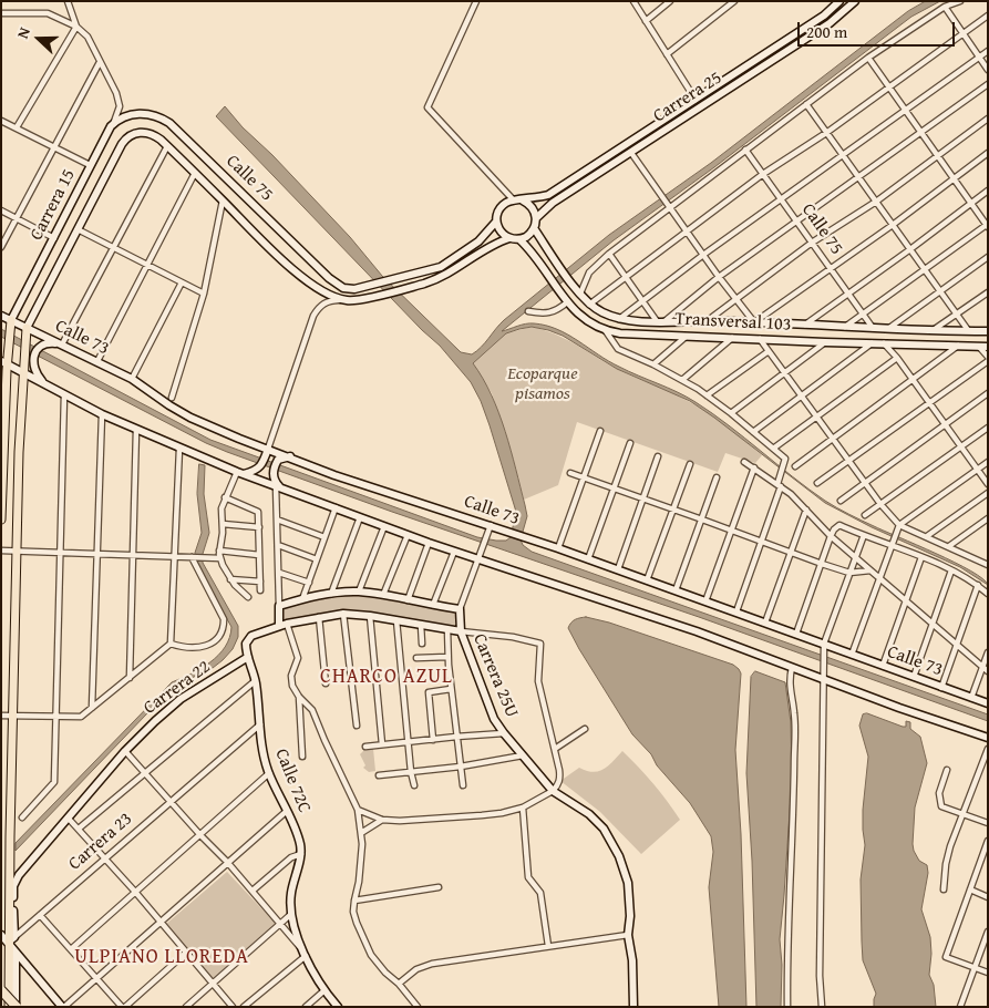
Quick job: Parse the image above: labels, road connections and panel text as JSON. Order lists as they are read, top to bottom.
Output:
{
  "streets": {
    "main road": [
      "Carrera 25",
      "Calle 75",
      "Carrera 15",
      "Transversal 103",
      "Calle 73",
      "Carrera 25U",
      "Carrera 22",
      "Calle 72C"
    ],
    "street": ["Carrera 23"]
  },
  "crossings": [
    ["Carrera 25", "Calle 75"],
    ["Carrera 25", "Transversal 103"],
    ["Calle 75", "Carrera 15"],
    ["Calle 75", "Transversal 103"],
    ["Carrera 15", "Calle 73"],
    ["Calle 73", "Carrera 25U"],
    ["Carrera 22", "Calle 72C"],
    ["Carrera 22", "Carrera 23"],
    ["Calle 72C", "Carrera 23"]
  ],
  "districts": ["CHARCO AZUL", "ULPIANO LLOREDA"],
  "parks": ["Ecoparque pisamos"],
  "scale_bar": "200 m",
  "north": "left"
}
